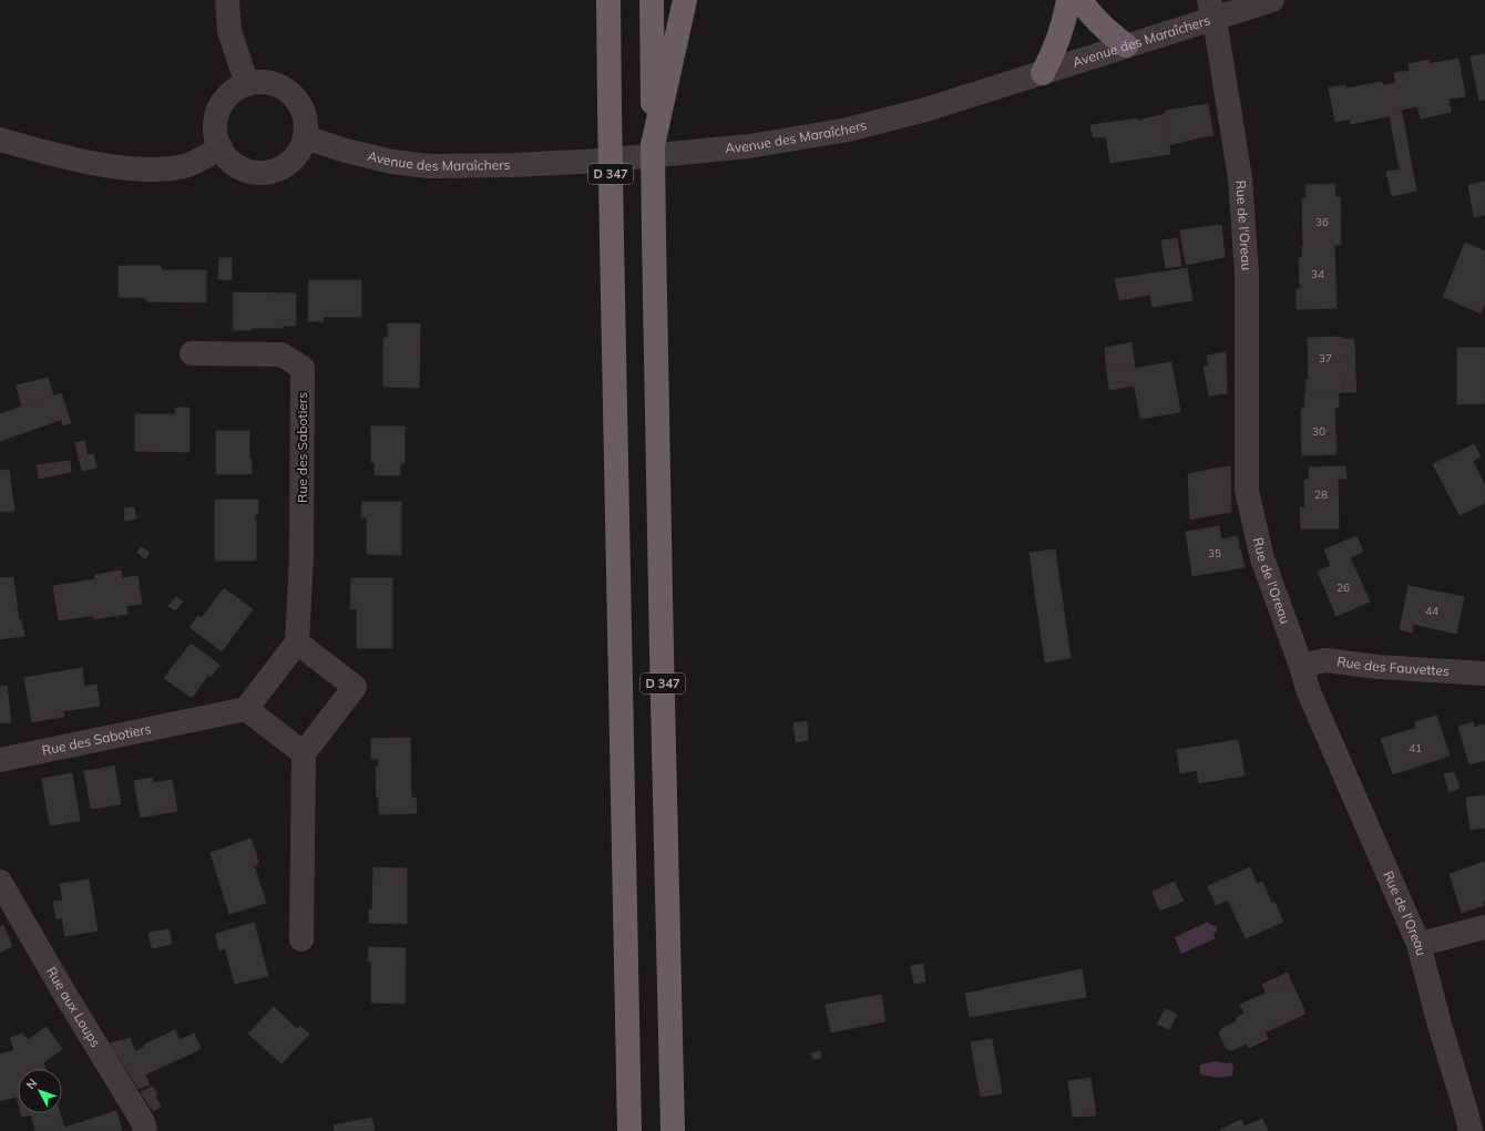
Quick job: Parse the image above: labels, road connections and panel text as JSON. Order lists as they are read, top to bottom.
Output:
{
  "streets": {
    "highway": ["D 347"],
    "street": [
      "Avenue des Maraîchers",
      "Rue de l'Oreau",
      "Rue des Sabotiers",
      "Rue des Fauvettes",
      "Rue aux Loups"
    ]
  },
  "crossings": [
    ["Avenue des Maraîchers", "Rue de l'Oreau"],
    ["Rue de l'Oreau", "Rue des Fauvettes"]
  ],
  "house_numbers": [
    "36",
    "34",
    "37",
    "30",
    "28",
    "35",
    "26",
    "44",
    "41"
  ],
  "north": "top left"
}
